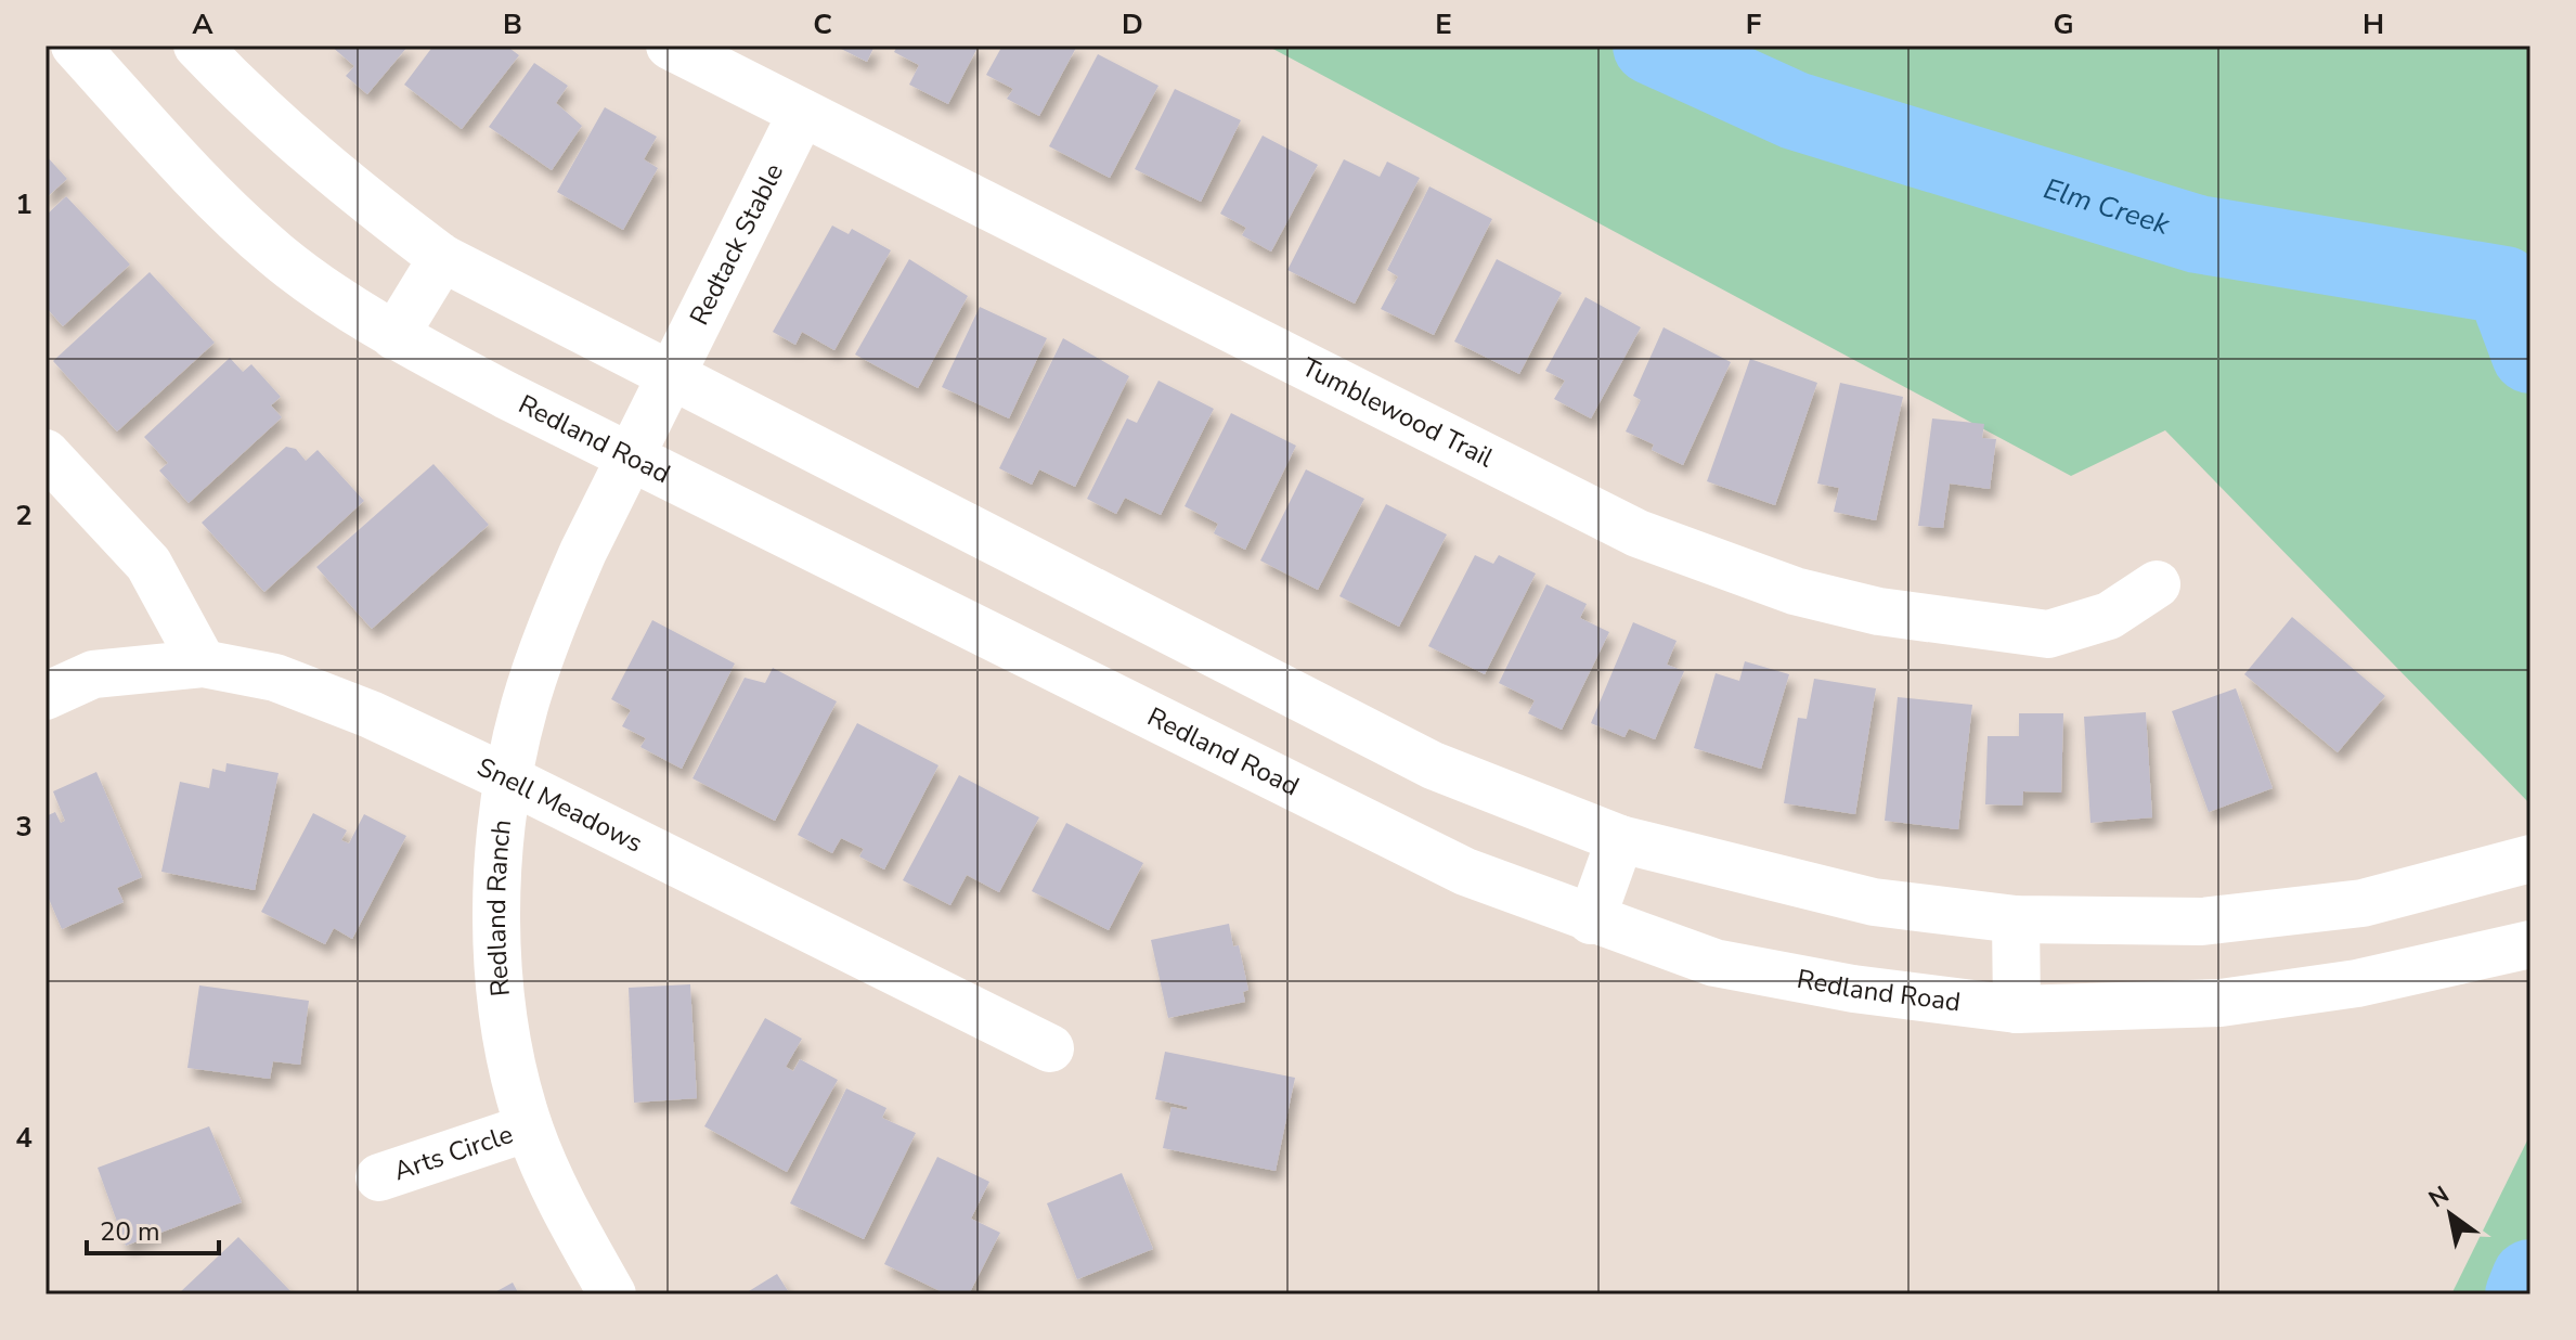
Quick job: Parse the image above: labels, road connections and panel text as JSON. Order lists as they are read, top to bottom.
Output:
{
  "streets": {
    "main road": [
      "Redtack Stable",
      "Tumblewood Trail",
      "Redland Road",
      "Snell Meadows",
      "Redland Ranch",
      "Arts Circle"
    ]
  },
  "crossings": [
    ["Redtack Stable", "Tumblewood Trail"],
    ["Redtack Stable", "Redland Ranch"],
    ["Redland Road", "Redland Ranch"],
    ["Snell Meadows", "Redland Ranch"],
    ["Redland Ranch", "Arts Circle"]
  ],
  "water": ["Elm Creek"],
  "scale_bar": "20 m",
  "north": "top left",
  "grid": {
    "columns": [
      "A",
      "B",
      "C",
      "D",
      "E",
      "F",
      "G",
      "H"
    ],
    "rows": [
      "1",
      "2",
      "3",
      "4"
    ]
  }
}
